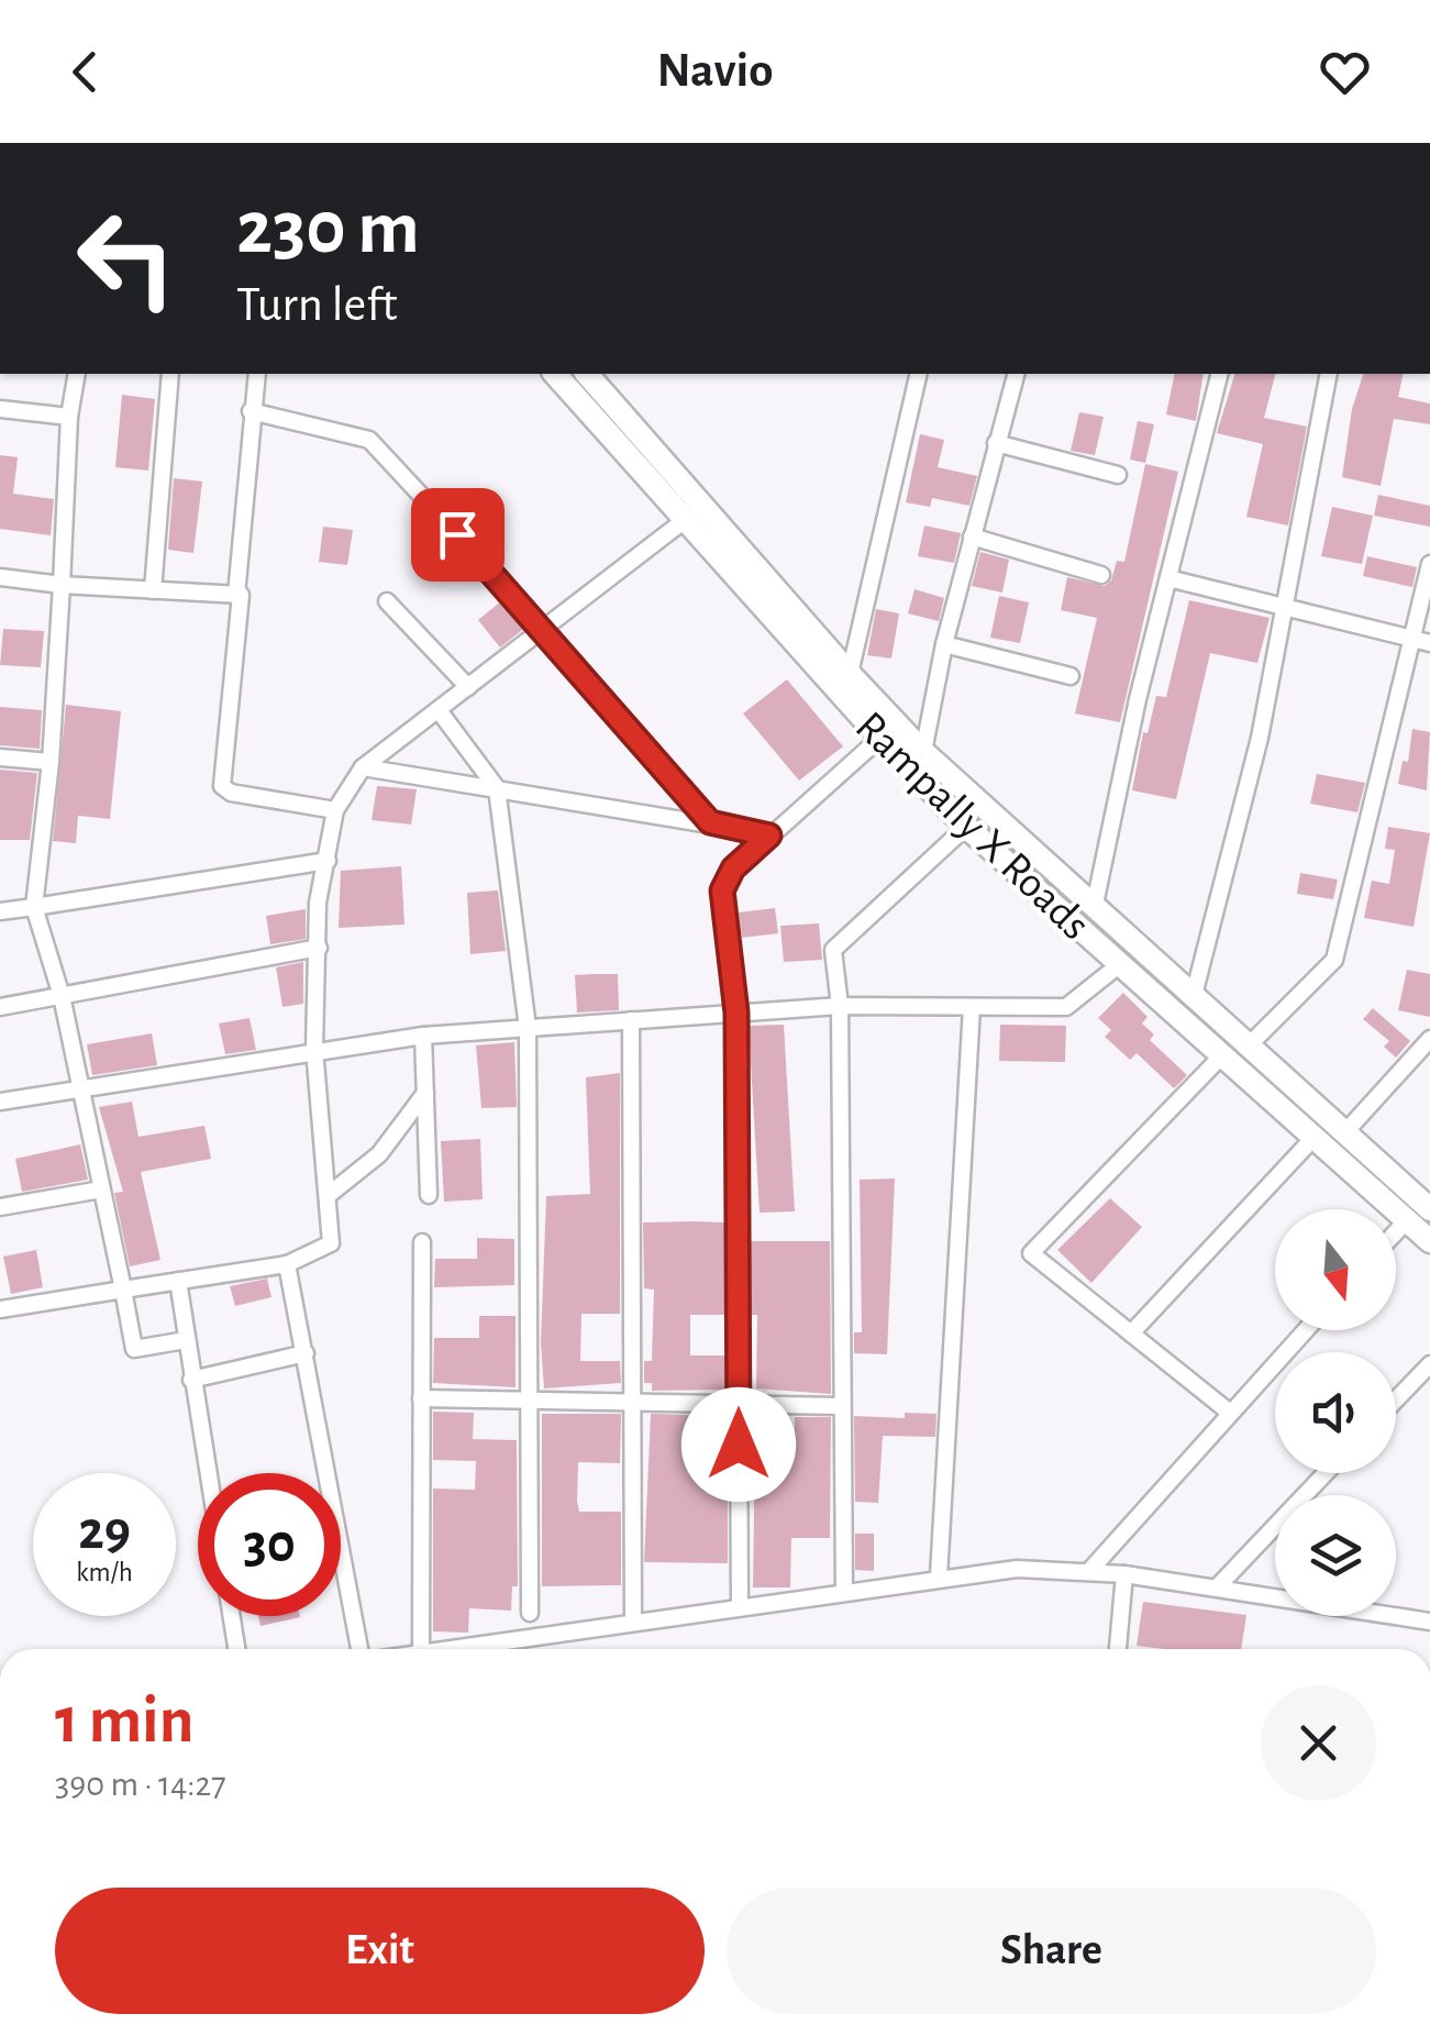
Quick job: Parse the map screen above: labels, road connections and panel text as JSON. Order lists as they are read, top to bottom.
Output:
{
  "streets": {
    "main road": ["Rampally X Roads"]
  },
  "north": "bottom",
  "page": {
    "header": "Navio",
    "turn": ["230 m", "Turn left"],
    "speed": "29 km/h",
    "limit": "30",
    "heading": ["1 min", "390 m · 14:27"],
    "buttons": ["Exit", "Share"]
  }
}
